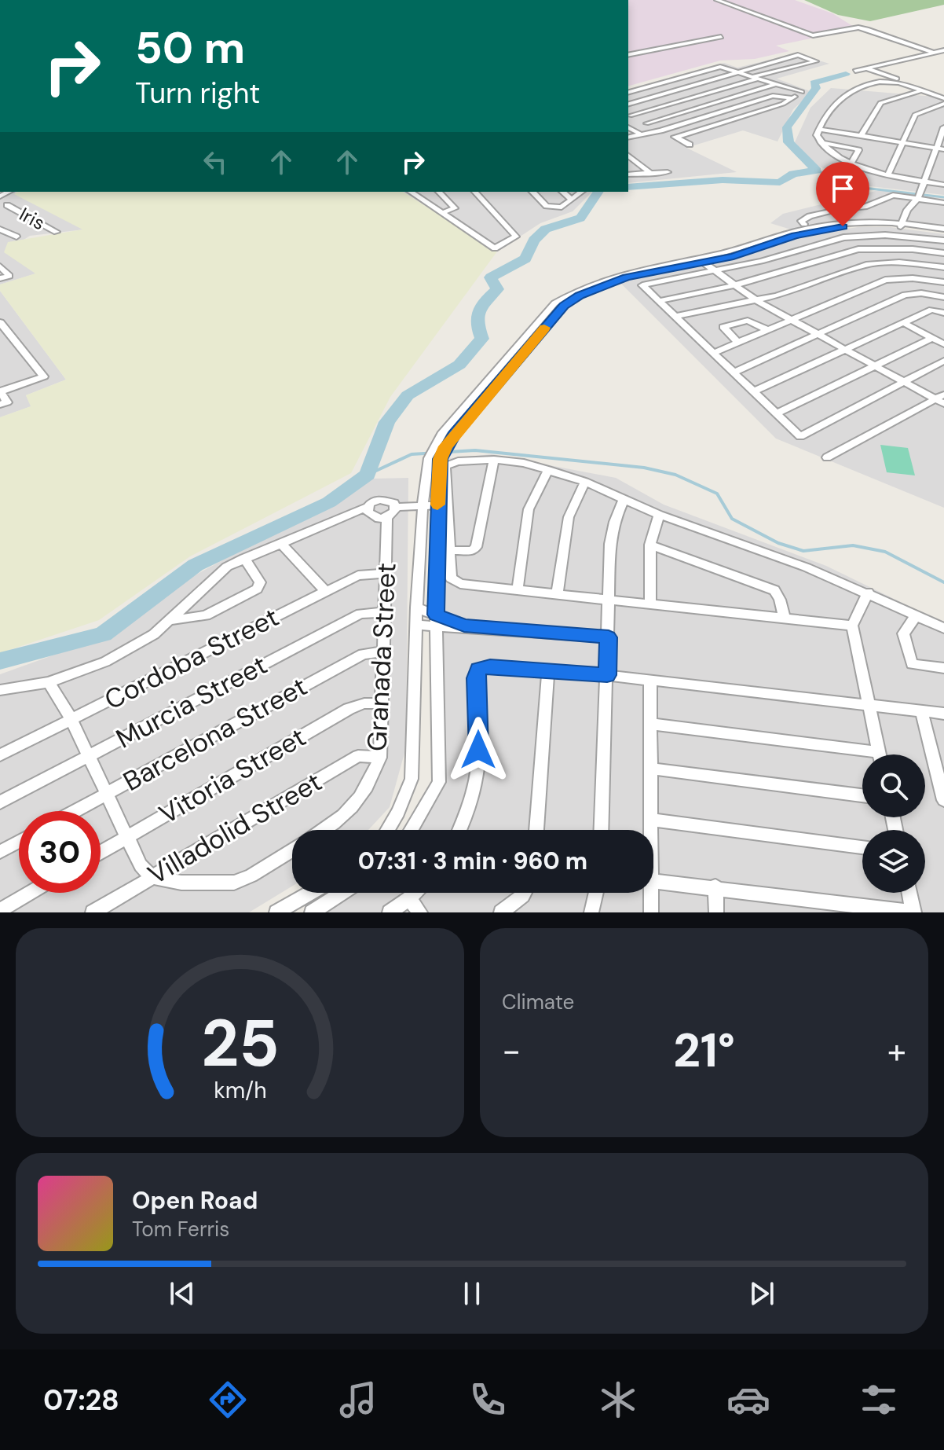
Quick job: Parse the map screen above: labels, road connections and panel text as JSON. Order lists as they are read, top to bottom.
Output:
{
  "streets": {
    "street": [
      "Iris",
      "Granada Street",
      "Cordoba Street",
      "Murcia Street",
      "Barcelona Street",
      "Vitoria Street",
      "Villadolid Street"
    ]
  },
  "crossings": [
    ["Granada Street", "Cordoba Street"],
    ["Granada Street", "Murcia Street"],
    ["Granada Street", "Barcelona Street"],
    ["Granada Street", "Vitoria Street"],
    ["Granada Street", "Villadolid Street"]
  ],
  "page": {
    "turn": ["50 m", "Turn right"],
    "limit": "30",
    "trip": "07:31 · 3 min · 960 m",
    "tile": "Climate",
    "heat": ["−", "21°", "+"],
    "song": ["Open Road", "Tom Ferris"],
    "tabs": "07:28",
    "gauge": ["25", "km/h"]
  }
}
